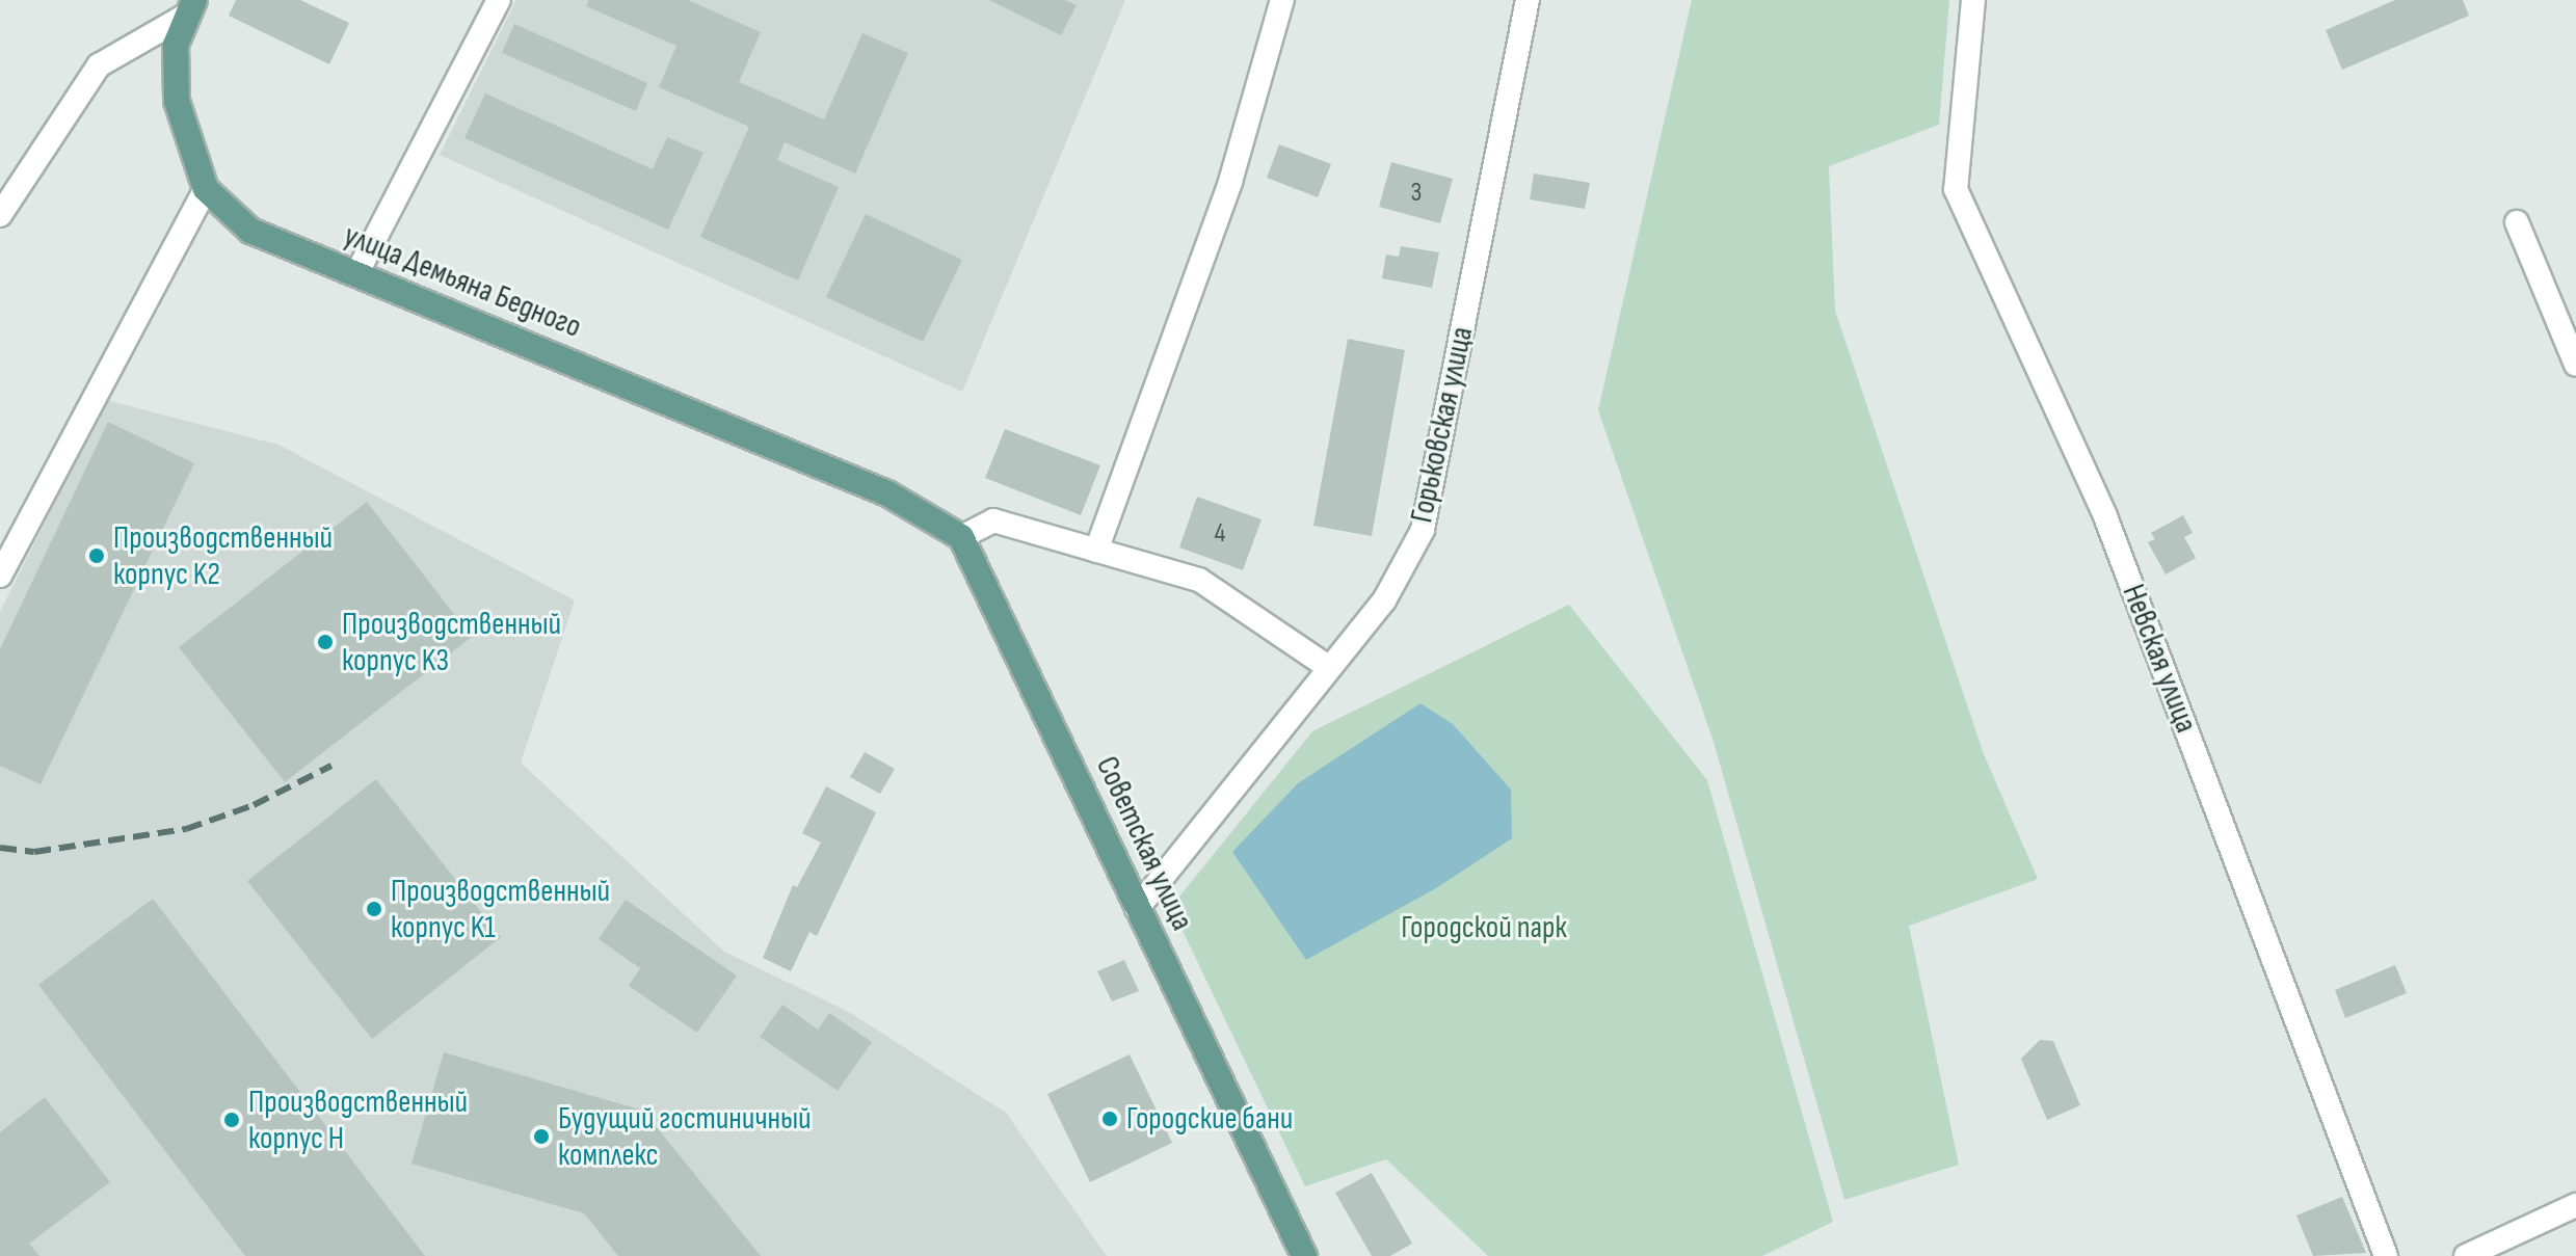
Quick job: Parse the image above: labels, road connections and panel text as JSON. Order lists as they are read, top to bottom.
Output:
{
  "streets": {
    "main road": ["улица Демьяна Бедного", "Советская улица"],
    "street": ["Горьковская улица", "Невская улица"]
  },
  "crossings": [
    ["улица Демьяна Бедного", "Советская улица"],
    ["Горьковская улица", "Советская улица"]
  ],
  "parks": ["Городской парк"],
  "places": [
    "Производственный корпус K2",
    "Производственный корпус K3",
    "Производственный корпус K1",
    "Городские бани",
    "Производственный корпус H",
    "Будущий гостиничный комплекс"
  ],
  "house_numbers": ["3", "4"]
}
